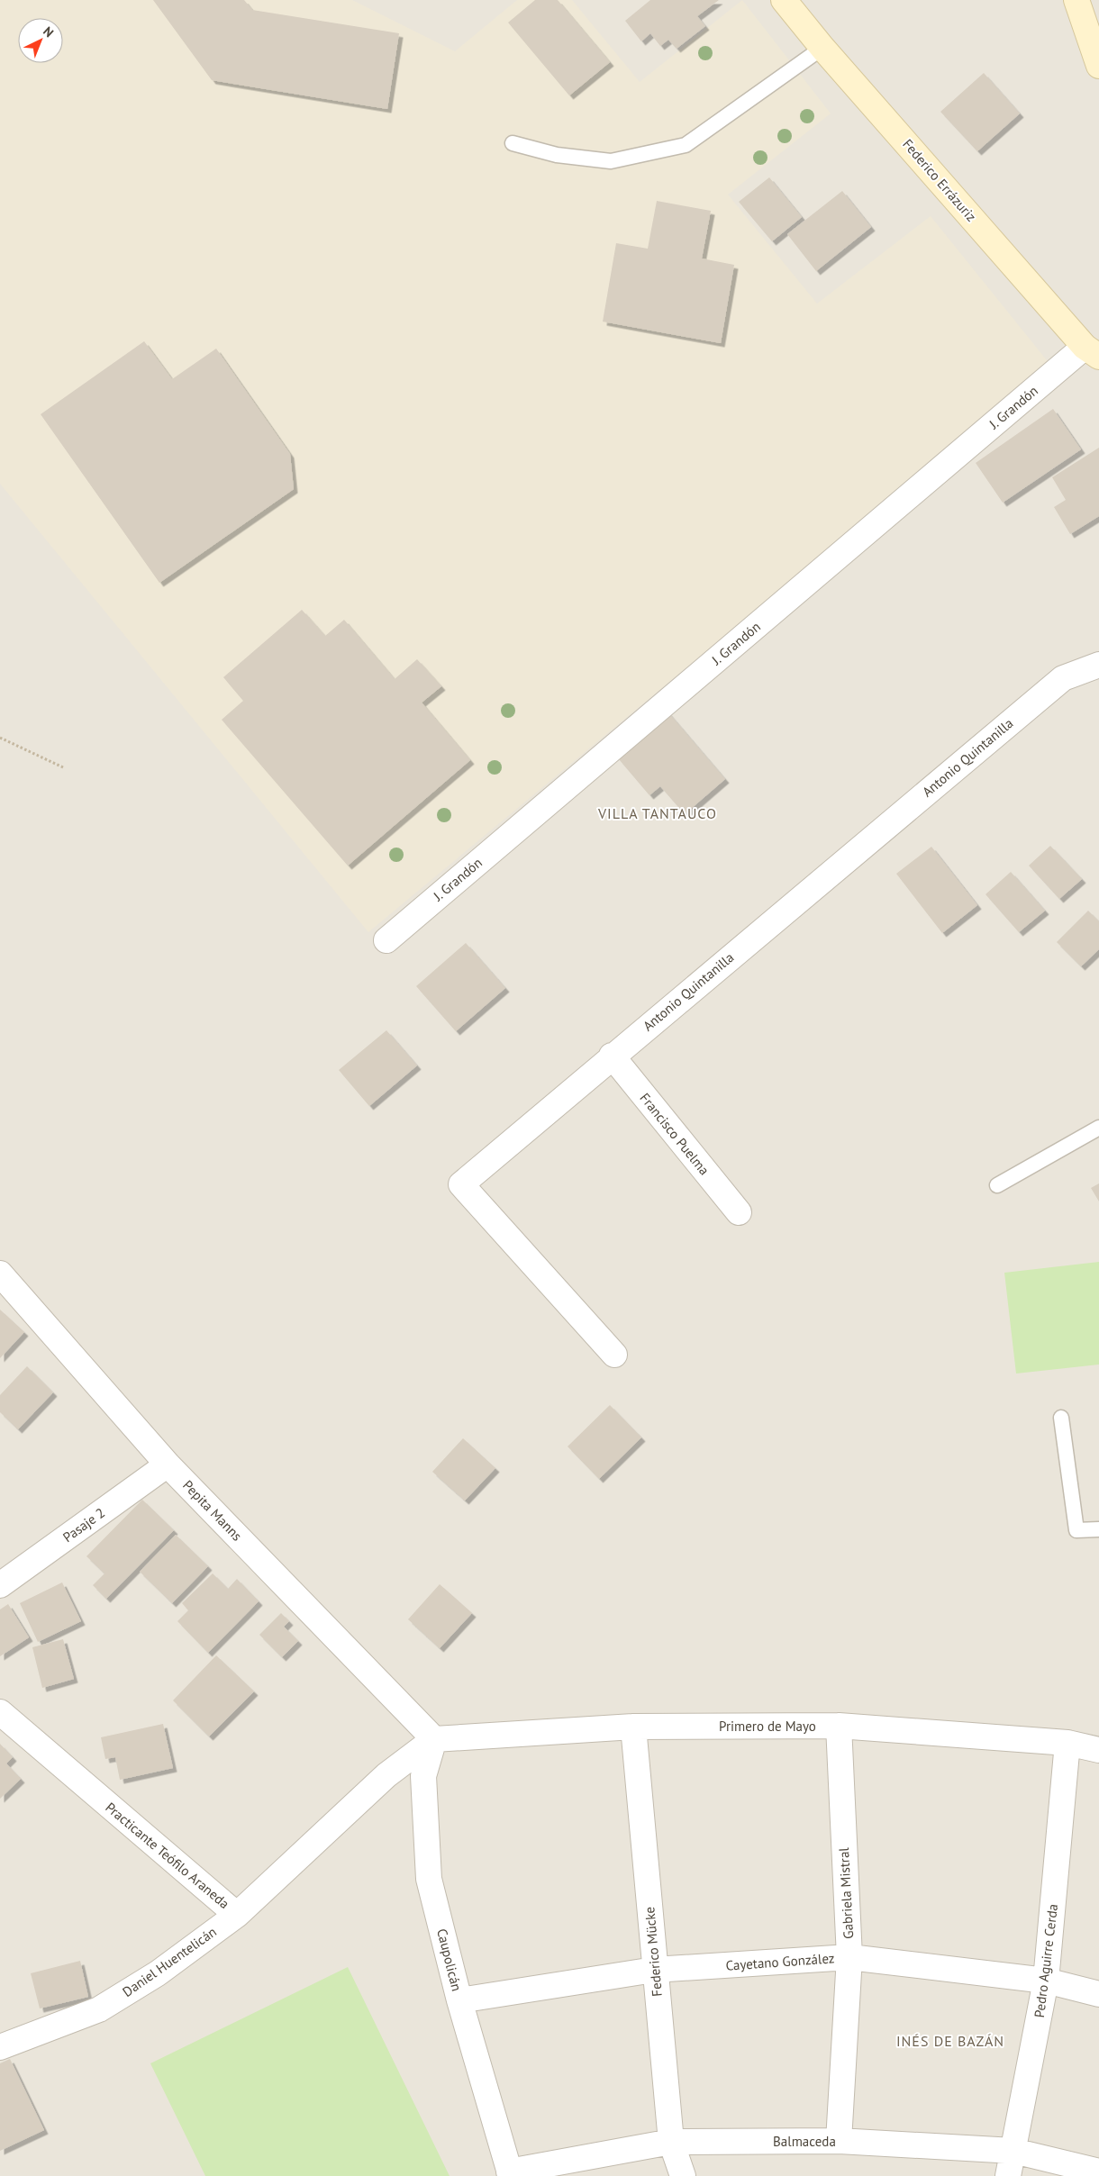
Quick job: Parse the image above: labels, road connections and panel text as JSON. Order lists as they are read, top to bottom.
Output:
{
  "streets": {
    "street": [
      "Federico Errázuriz",
      "J. Grandón",
      "Antonio Quintanilla",
      "Francisco Puelma",
      "Pepita Manns",
      "Pasaje 2",
      "Primero de Mayo",
      "Practicante Teófilo Araneda",
      "Gabriela Mistral",
      "Federico Mücke",
      "Caupolicán",
      "Pedro Aguirre Cerda",
      "Daniel Huentelicán",
      "Cayetano González",
      "Balmaceda"
    ]
  },
  "crossings": [
    ["Federico Errázuriz", "J. Grandón"],
    ["Antonio Quintanilla", "Francisco Puelma"],
    ["Pepita Manns", "Pasaje 2"],
    ["Pepita Manns", "Primero de Mayo"],
    ["Pepita Manns", "Practicante Teófilo Araneda"],
    ["Pepita Manns", "Caupolicán"],
    ["Primero de Mayo", "Practicante Teófilo Araneda"],
    ["Primero de Mayo", "Gabriela Mistral"],
    ["Primero de Mayo", "Federico Mücke"],
    ["Primero de Mayo", "Caupolicán"],
    ["Primero de Mayo", "Pedro Aguirre Cerda"],
    ["Practicante Teófilo Araneda", "Caupolicán"],
    ["Practicante Teófilo Araneda", "Daniel Huentelicán"],
    ["Gabriela Mistral", "Cayetano González"],
    ["Gabriela Mistral", "Balmaceda"],
    ["Federico Mücke", "Cayetano González"],
    ["Federico Mücke", "Balmaceda"],
    ["Caupolicán", "Cayetano González"],
    ["Caupolicán", "Balmaceda"],
    ["Pedro Aguirre Cerda", "Cayetano González"],
    ["Pedro Aguirre Cerda", "Balmaceda"]
  ],
  "districts": ["VILLA TANTAUCO", "INÉS DE BAZÁN"],
  "north": "top right"
}
